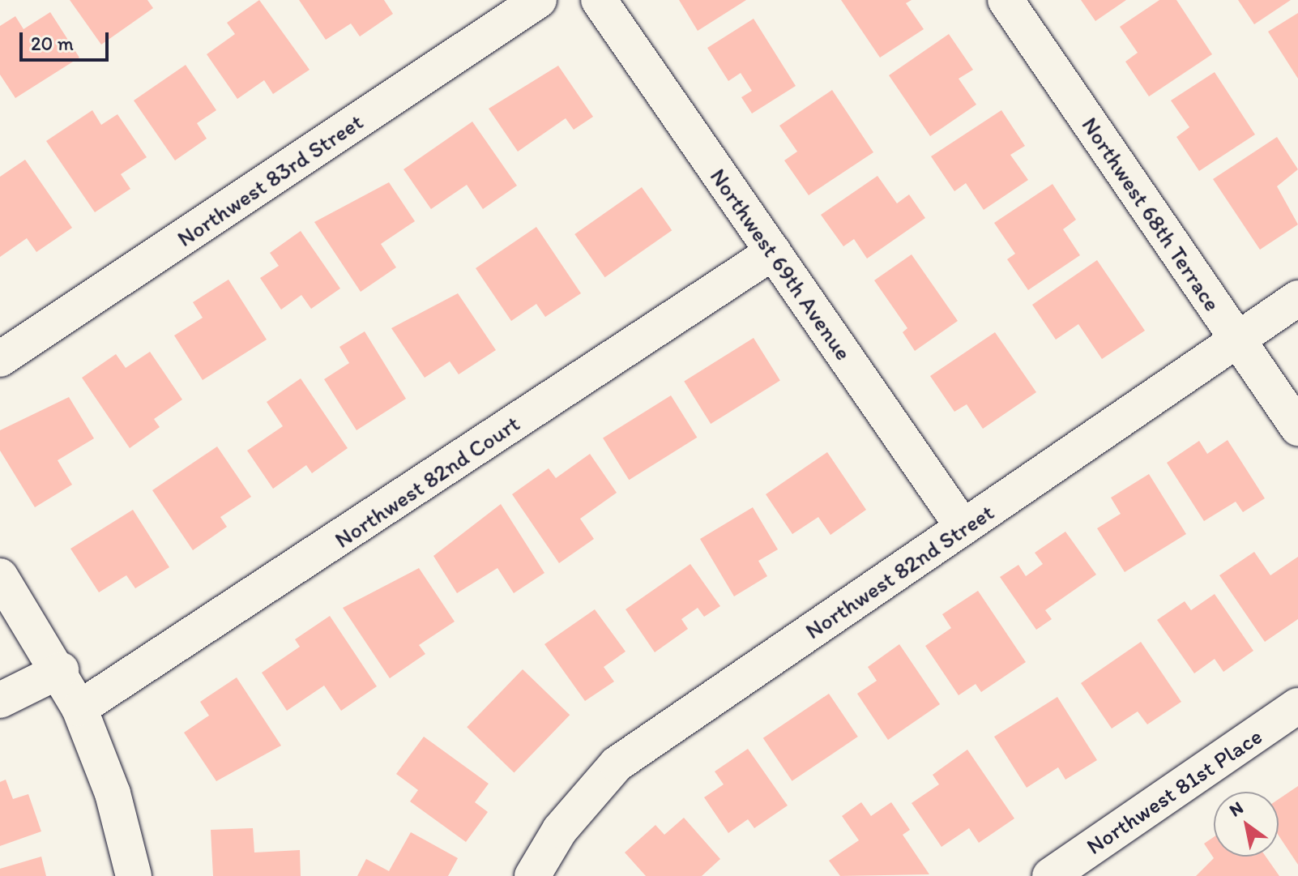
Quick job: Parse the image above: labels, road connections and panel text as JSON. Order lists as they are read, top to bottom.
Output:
{
  "streets": {
    "street": [
      "Northwest 83rd Street",
      "Northwest 68th Terrace",
      "Northwest 69th Avenue",
      "Northwest 82nd Court",
      "Northwest 82nd Street",
      "Northwest 81st Place"
    ]
  },
  "crossings": [
    ["Northwest 68th Terrace", "Northwest 82nd Street"],
    ["Northwest 69th Avenue", "Northwest 82nd Court"],
    ["Northwest 69th Avenue", "Northwest 82nd Street"]
  ],
  "scale_bar": "20 m",
  "north": "top left"
}
